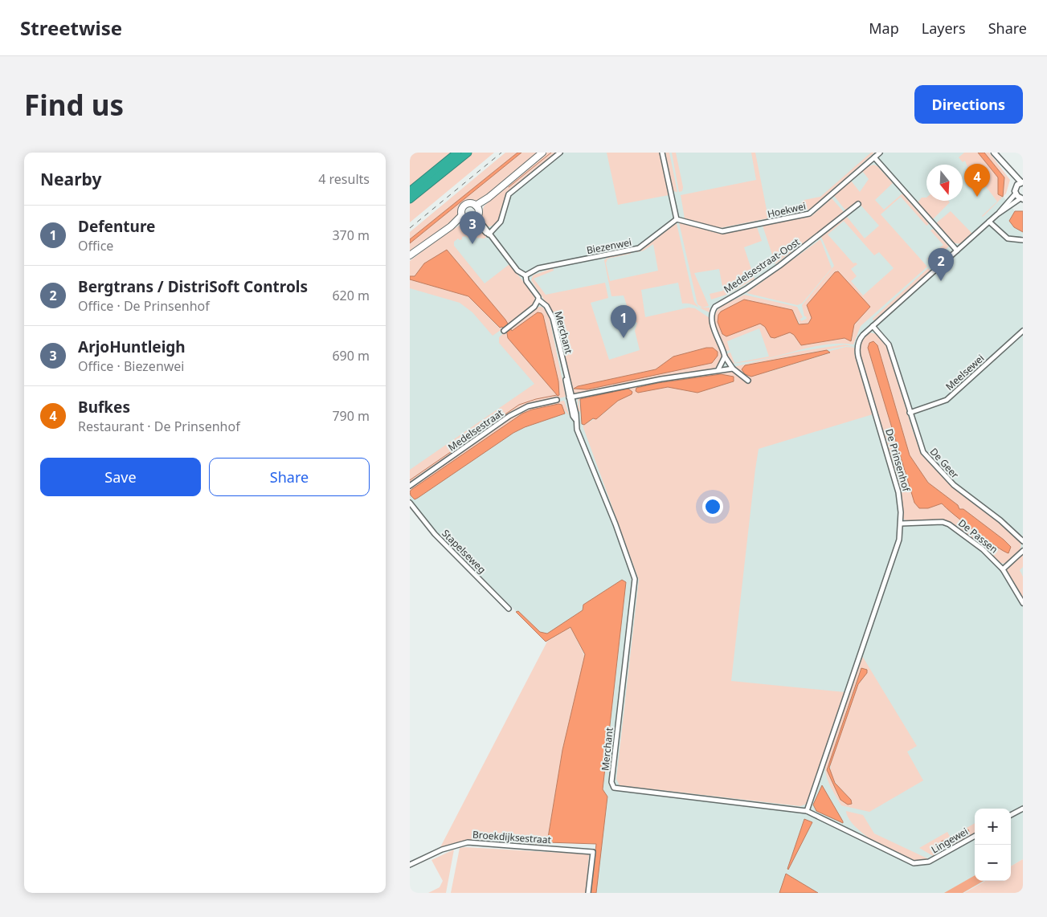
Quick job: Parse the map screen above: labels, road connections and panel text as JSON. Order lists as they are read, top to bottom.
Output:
{
  "streets": {
    "street": [
      "Hoekwei",
      "Biezenwei",
      "Medelsestraat-Oost",
      "Merchant",
      "Meelsewei",
      "Medelsestraat",
      "De Prinsenhof",
      "De Geer",
      "De Passen",
      "Stapelseweg",
      "Broekdijksestraat",
      "Lingewei"
    ]
  },
  "crossings": [
    ["Hoekwei", "Biezenwei"],
    ["Biezenwei", "Merchant"],
    ["Merchant", "De Prinsenhof"],
    ["Merchant", "Lingewei"],
    ["Meelsewei", "De Geer"],
    ["De Prinsenhof", "De Geer"],
    ["De Prinsenhof", "De Passen"]
  ],
  "north": "bottom",
  "page": {
    "header": "Streetwise",
    "nav": ["Map", "Layers", "Share"],
    "buttons": [
      "Directions",
      ["Save", "Share"]
    ],
    "title": "Find us",
    "heading": ["Nearby", "4 results"],
    "pins": [
      "4",
      "3",
      "2",
      "1"
    ],
    "list": [
      {
        "mark": "1",
        "name": "Defenture",
        "note": "Office",
        "value": "370 m"
      },
      {
        "mark": "2",
        "name": "Bergtrans / DistriSoft Controls",
        "note": "Office · De Prinsenhof",
        "value": "620 m"
      },
      {
        "mark": "3",
        "name": "ArjoHuntleigh",
        "note": "Office · Biezenwei",
        "value": "690 m"
      },
      {
        "mark": "4",
        "name": "Bufkes",
        "note": "Restaurant · De Prinsenhof",
        "value": "790 m"
      }
    ],
    "map_buttons": ["+", "−"]
  }
}
